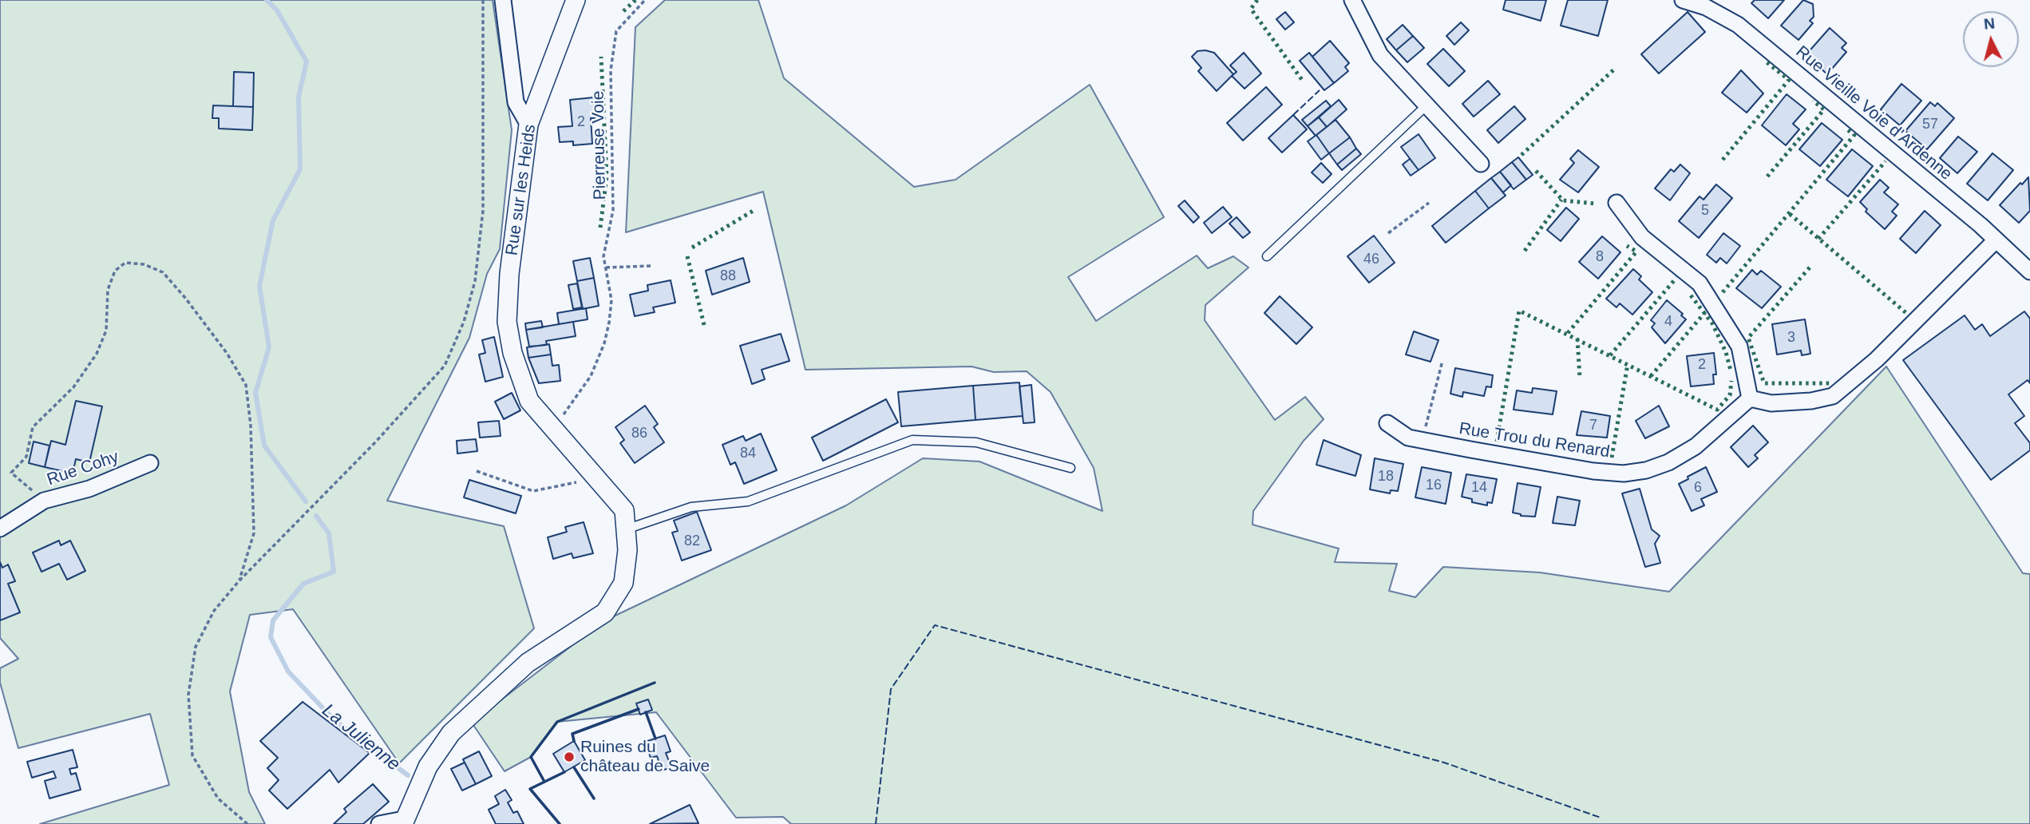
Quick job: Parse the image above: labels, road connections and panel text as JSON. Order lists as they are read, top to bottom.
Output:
{
  "streets": {
    "street": [
      "Rue Vieille Voie d'Ardenne",
      "Rue sur les Heids",
      "Rue Trou du Renard",
      "Rue Cohy"
    ],
    "path": ["Pierreuse Voie"]
  },
  "crossings": [
    ["Pierreuse Voie", "Rue sur les Heids"]
  ],
  "water": ["La Julienne"],
  "places": ["Ruines du château de Saive"],
  "house_numbers": [
    "2",
    "57",
    "5",
    "8",
    "46",
    "88",
    "4",
    "3",
    "2",
    "7",
    "86",
    "84",
    "18",
    "16",
    "14",
    "6",
    "82"
  ],
  "north": "top"
}
